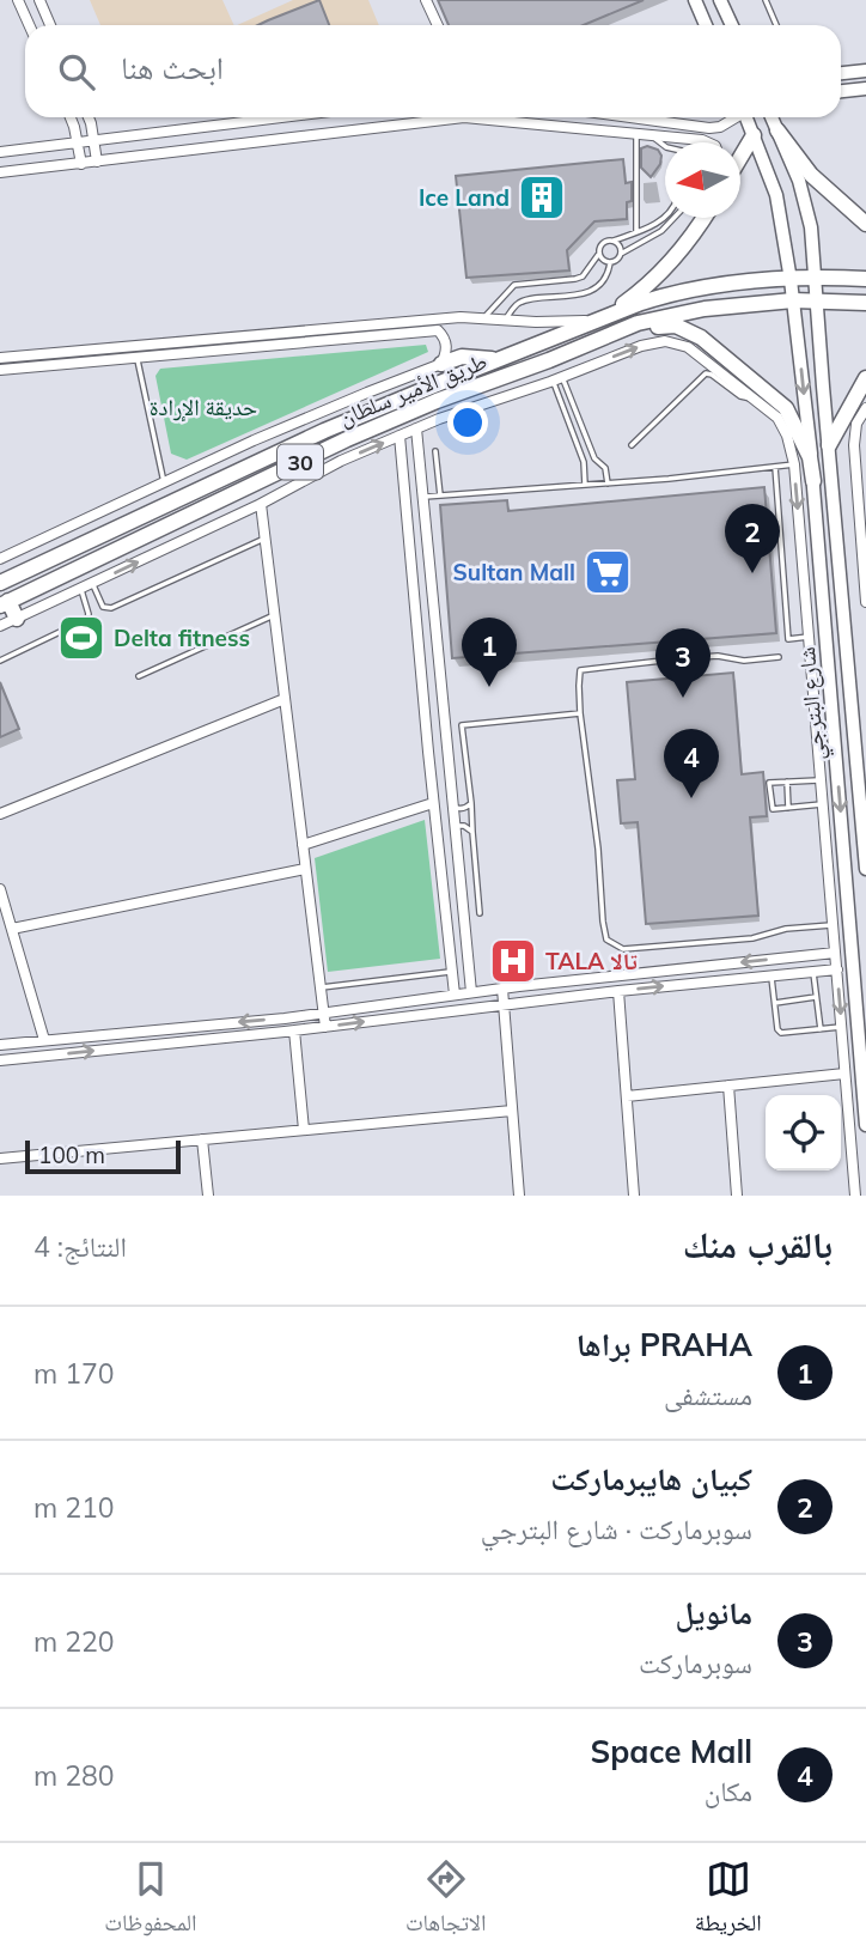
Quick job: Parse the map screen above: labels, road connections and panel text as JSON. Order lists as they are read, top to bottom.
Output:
{
  "streets": {
    "main road": ["طريق الأمير سلطان", "30", "شارع البترجي"]
  },
  "crossings": [
    ["طريق الأمير سلطان", "شارع البترجي"]
  ],
  "parks": ["حديقة الإرادة"],
  "places": {
    "building": ["Ice Land"],
    "supermarket": ["Sultan Mall"],
    "sports": ["Delta fitness"],
    "hospital": ["TALA تالا"]
  },
  "scale_bar": "100 m",
  "north": "left",
  "page": {
    "search": "ابحث هنا",
    "pins": [
      "2",
      "1",
      "3",
      "4"
    ],
    "scale": "100 m",
    "heading": ["بالقرب منك", "النتائج: 4"],
    "list": [
      {
        "mark": "1",
        "name": "PRAHA براها",
        "note": "مستشفى",
        "value": "170 m"
      },
      {
        "mark": "2",
        "name": "كبيان هايبرماركت",
        "note": "سوبرماركت · شارع البترجي",
        "value": "210 m"
      },
      {
        "mark": "3",
        "name": "مانويل",
        "note": "سوبرماركت",
        "value": "220 m"
      },
      {
        "mark": "4",
        "name": "Space Mall",
        "note": "مكان",
        "value": "280 m"
      }
    ],
    "nav": ["الخريطة", "الاتجاهات", "المحفوظات"]
  }
}
